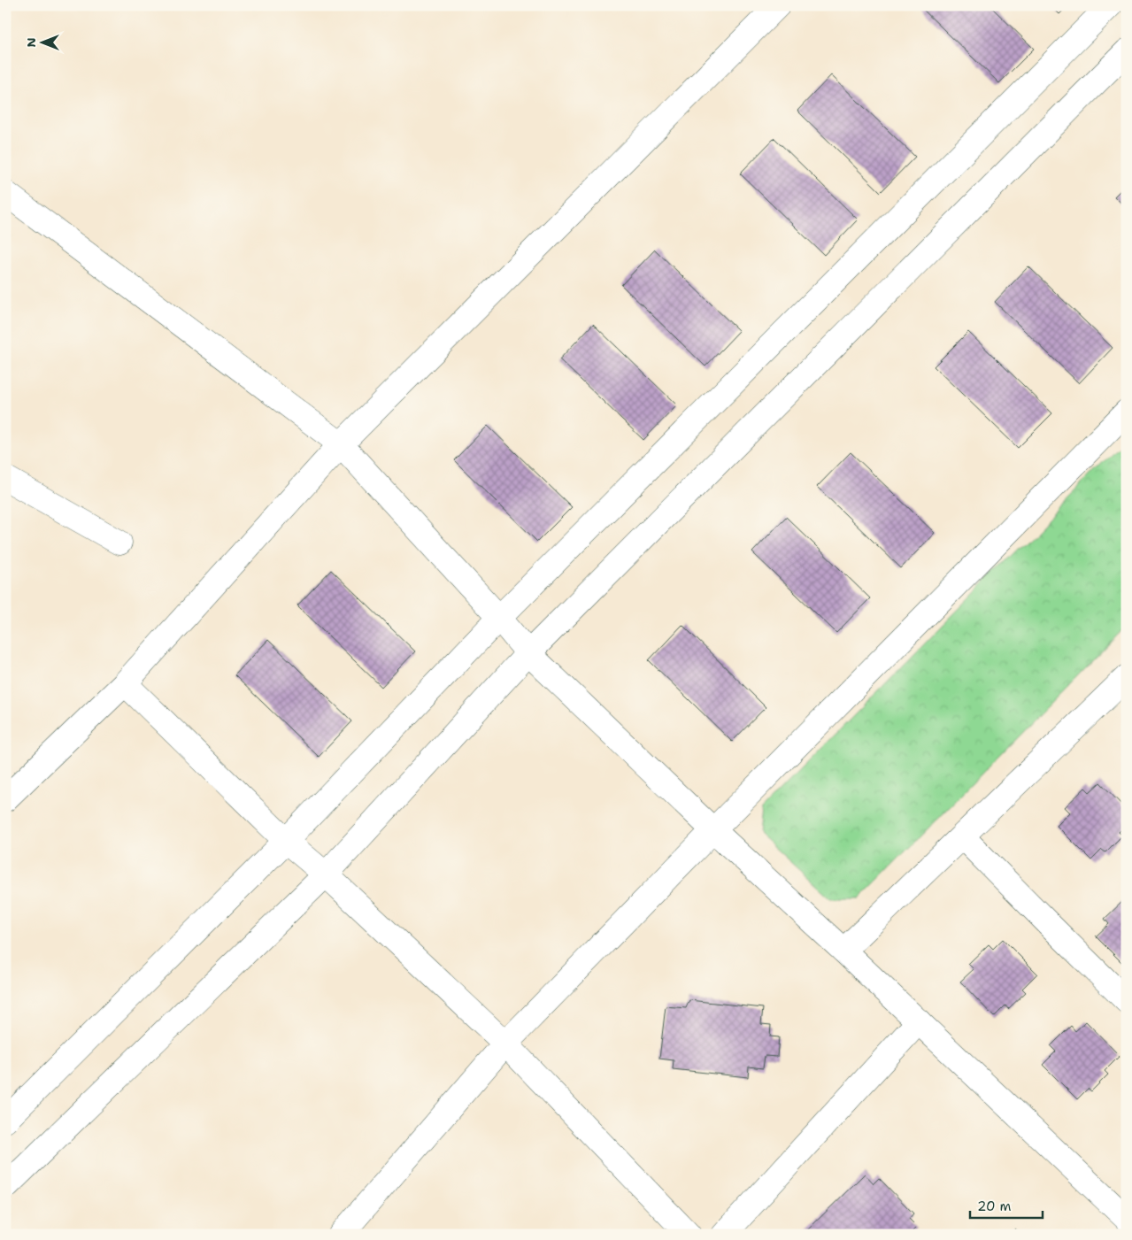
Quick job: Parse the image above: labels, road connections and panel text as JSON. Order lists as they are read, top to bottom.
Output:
{
  "scale_bar": "20 m",
  "north": "left"
}
